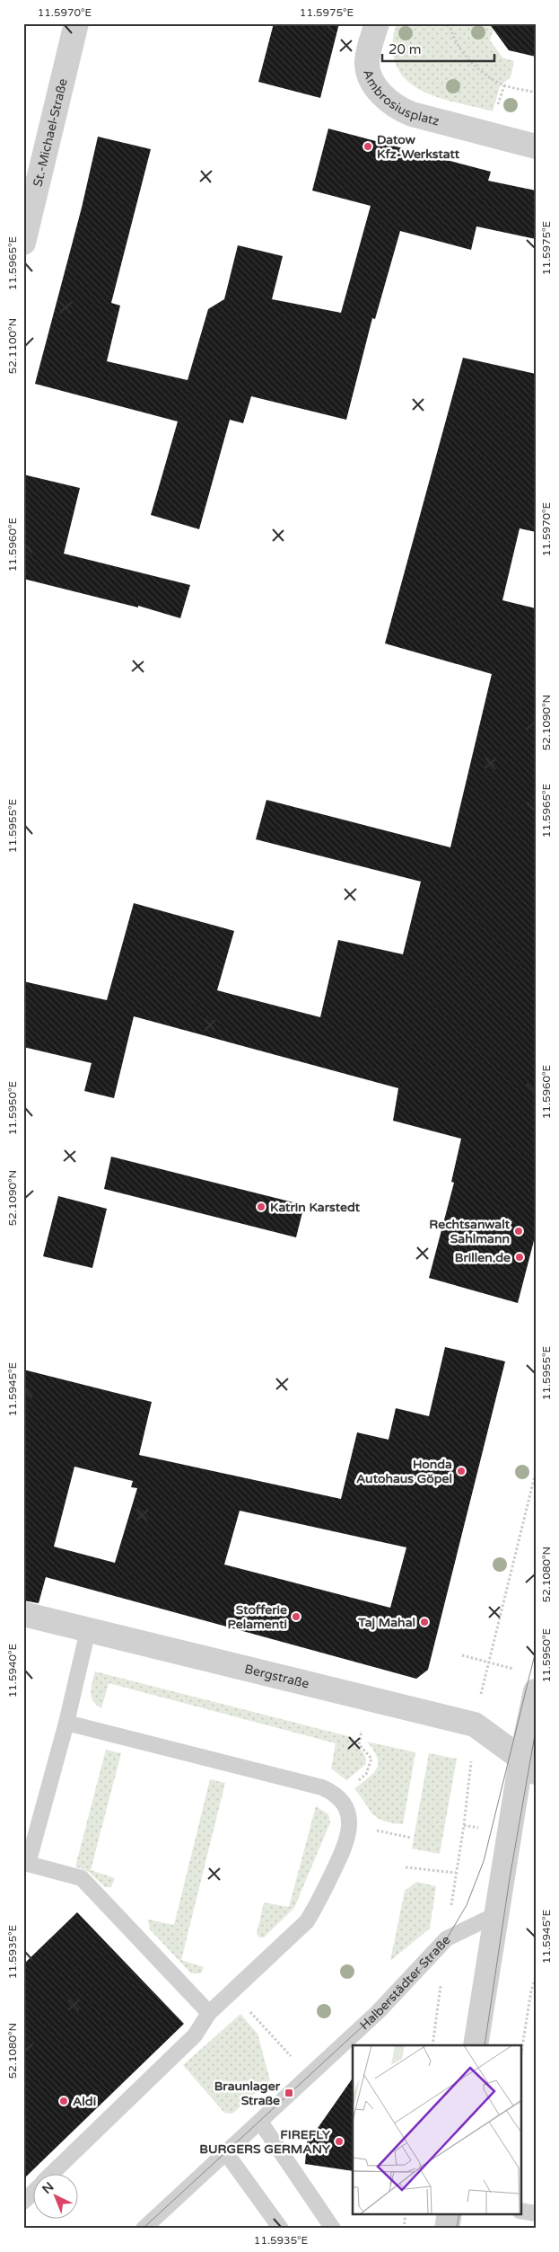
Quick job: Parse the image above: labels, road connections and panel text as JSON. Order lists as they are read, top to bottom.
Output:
{
  "streets": {
    "street": ["Ambrosiusplatz", "St.-Michael-Straße", "Bergstraße"],
    "lane": ["Halberstädter Straße"]
  },
  "places": {
    "other": [
      "Datow Kfz-Werkstatt",
      "Katrin Karstedt",
      "Rechtsanwalt Sahlmann",
      "Brillen.de",
      "Honda Autohaus Göpel",
      "Stofferie Pelamenti",
      "Taj Mahal",
      "Aldi",
      "FIREFLY BURGERS GERMANY"
    ],
    "transit": ["Braunlager Straße"]
  },
  "scale_bar": "20 m",
  "north": "top left",
  "coordinates": [
    "11.5970°E",
    "11.5975°E",
    "11.5965°E",
    "52.1100°N",
    "11.5960°E",
    "52.1090°N",
    "11.5955°E",
    "11.5950°E",
    "11.5945°E",
    "52.1080°N",
    "11.5940°E",
    "11.5935°E"
  ]
}
